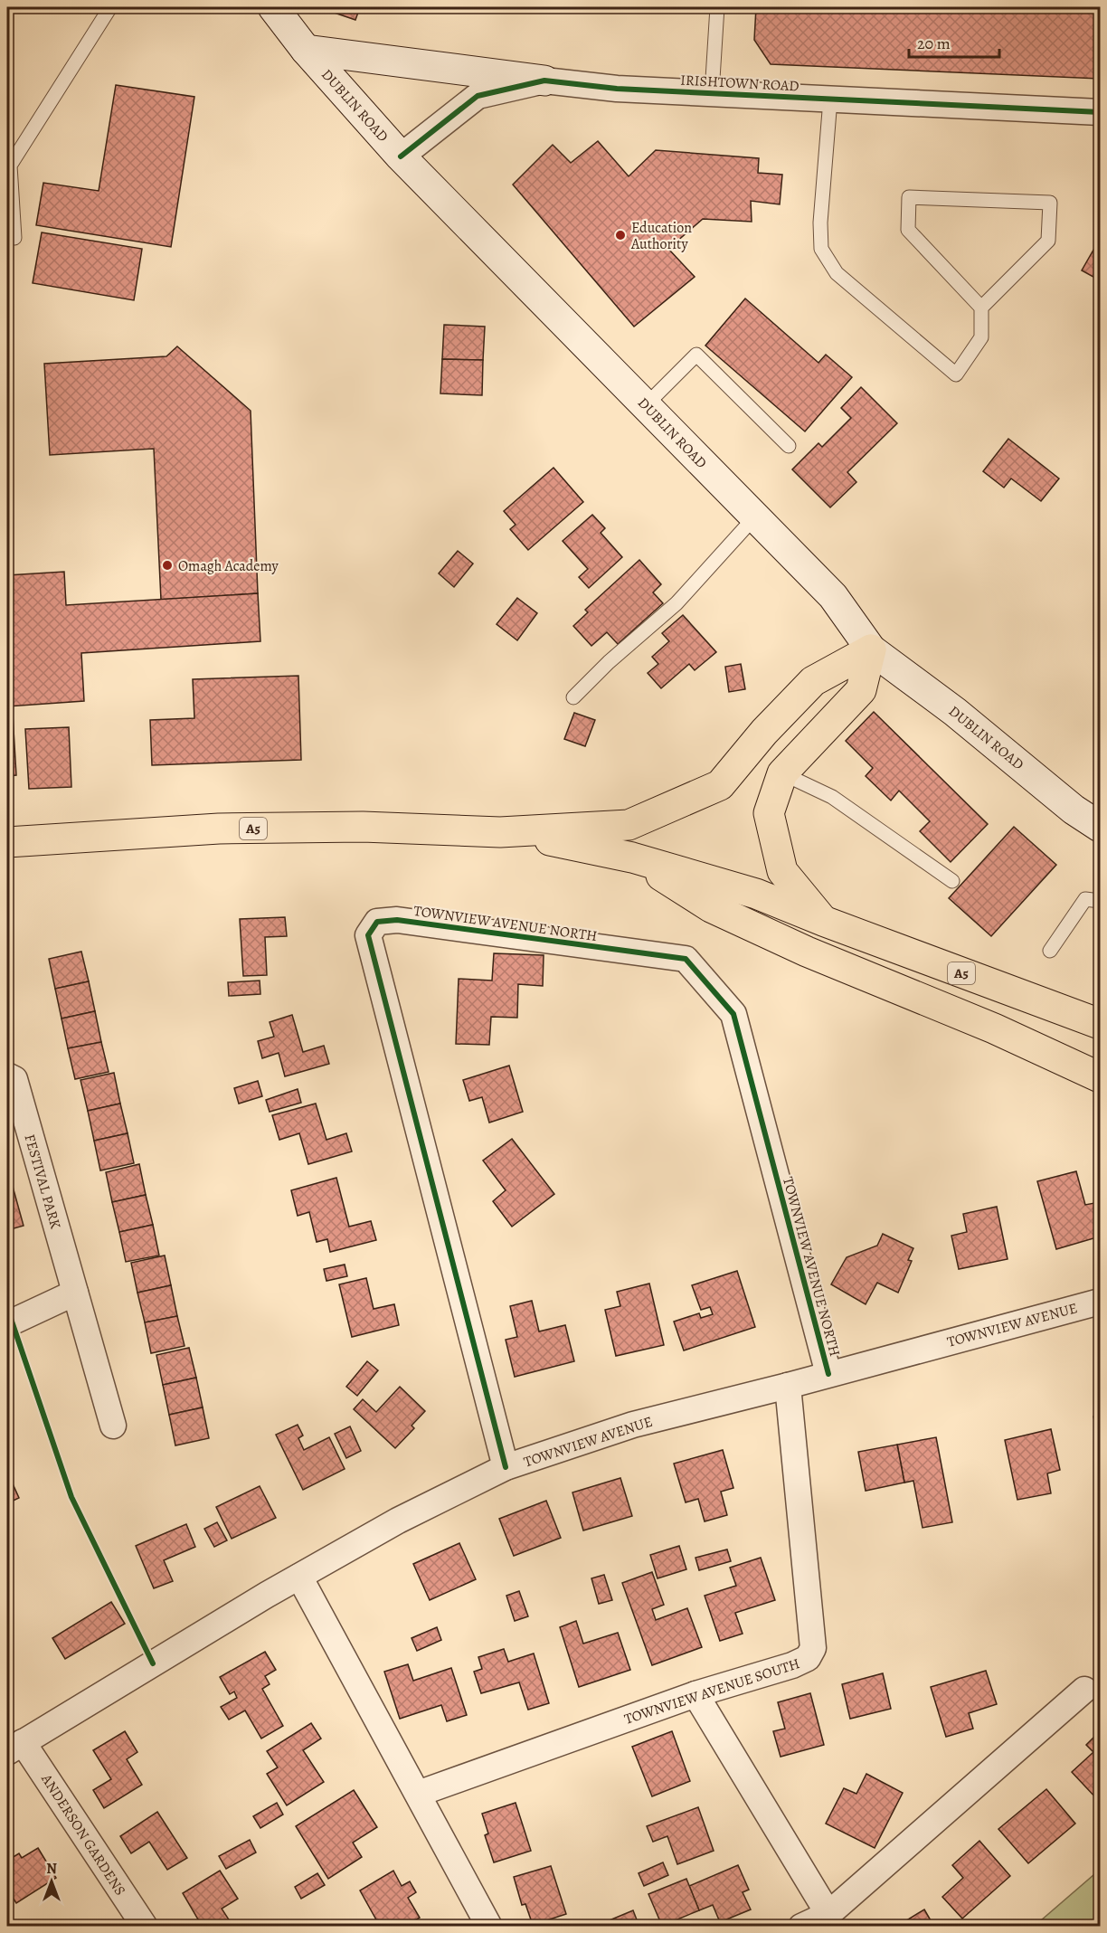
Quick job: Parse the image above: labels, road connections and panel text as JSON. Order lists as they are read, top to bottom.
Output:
{
  "streets": {
    "highway": ["A5"],
    "main road": ["DUBLIN ROAD"],
    "street": [
      "IRISHTOWN ROAD",
      "TOWNVIEW AVENUE NORTH",
      "FESTIVAL PARK",
      "TOWNVIEW AVENUE",
      "TOWNVIEW AVENUE SOUTH",
      "ANDERSON GARDENS"
    ]
  },
  "crossings": [
    ["IRISHTOWN ROAD", "DUBLIN ROAD"],
    ["TOWNVIEW AVENUE NORTH", "TOWNVIEW AVENUE"],
    ["TOWNVIEW AVENUE", "TOWNVIEW AVENUE SOUTH"],
    ["TOWNVIEW AVENUE", "ANDERSON GARDENS"]
  ],
  "places": ["Education Authority", "Omagh Academy"],
  "scale_bar": "20 m",
  "north": "top"
}
